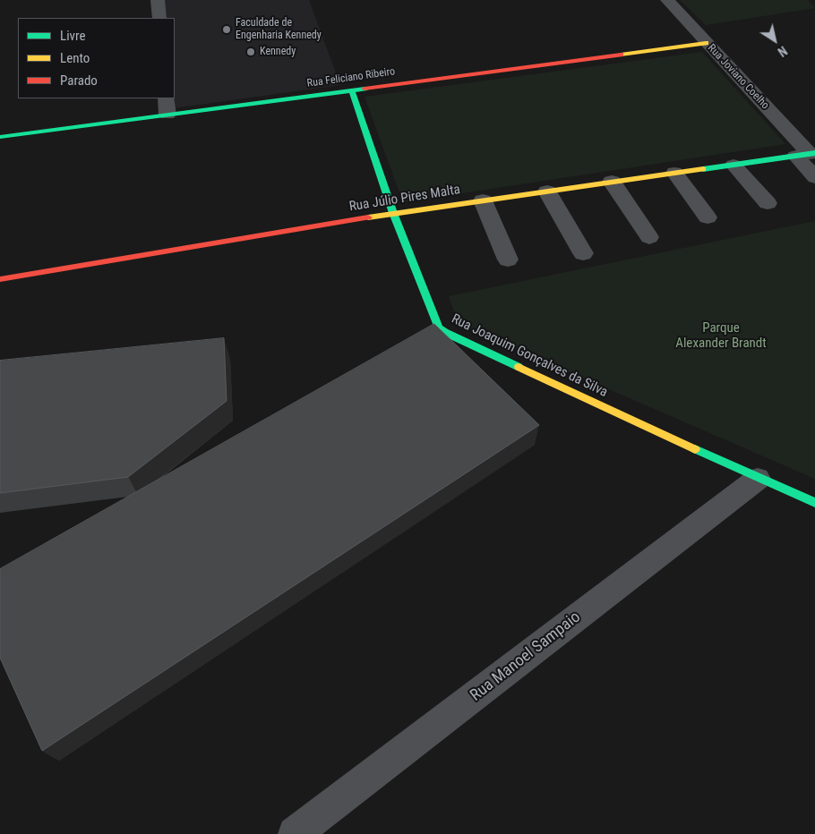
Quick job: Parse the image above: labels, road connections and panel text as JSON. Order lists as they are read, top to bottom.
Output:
{
  "streets": {
    "street": [
      "Rua Joviano Coelho",
      "Rua Feliciano Ribeiro",
      "Rua Júlio Pires Malta",
      "Rua Joaquim Gonçalves da Silva",
      "Rua Manoel Sampaio"
    ]
  },
  "crossings": [
    ["Rua Joviano Coelho", "Rua Feliciano Ribeiro"],
    ["Rua Joviano Coelho", "Rua Júlio Pires Malta"],
    ["Rua Feliciano Ribeiro", "Rua Joaquim Gonçalves da Silva"],
    ["Rua Júlio Pires Malta", "Rua Joaquim Gonçalves da Silva"],
    ["Rua Joaquim Gonçalves da Silva", "Rua Manoel Sampaio"]
  ],
  "parks": ["Parque Alexander Brandt"],
  "places": ["Faculdade de Engenharia Kennedy", "Kennedy"],
  "legend": ["Livre", "Lento", "Parado"],
  "north": "bottom right"
}
